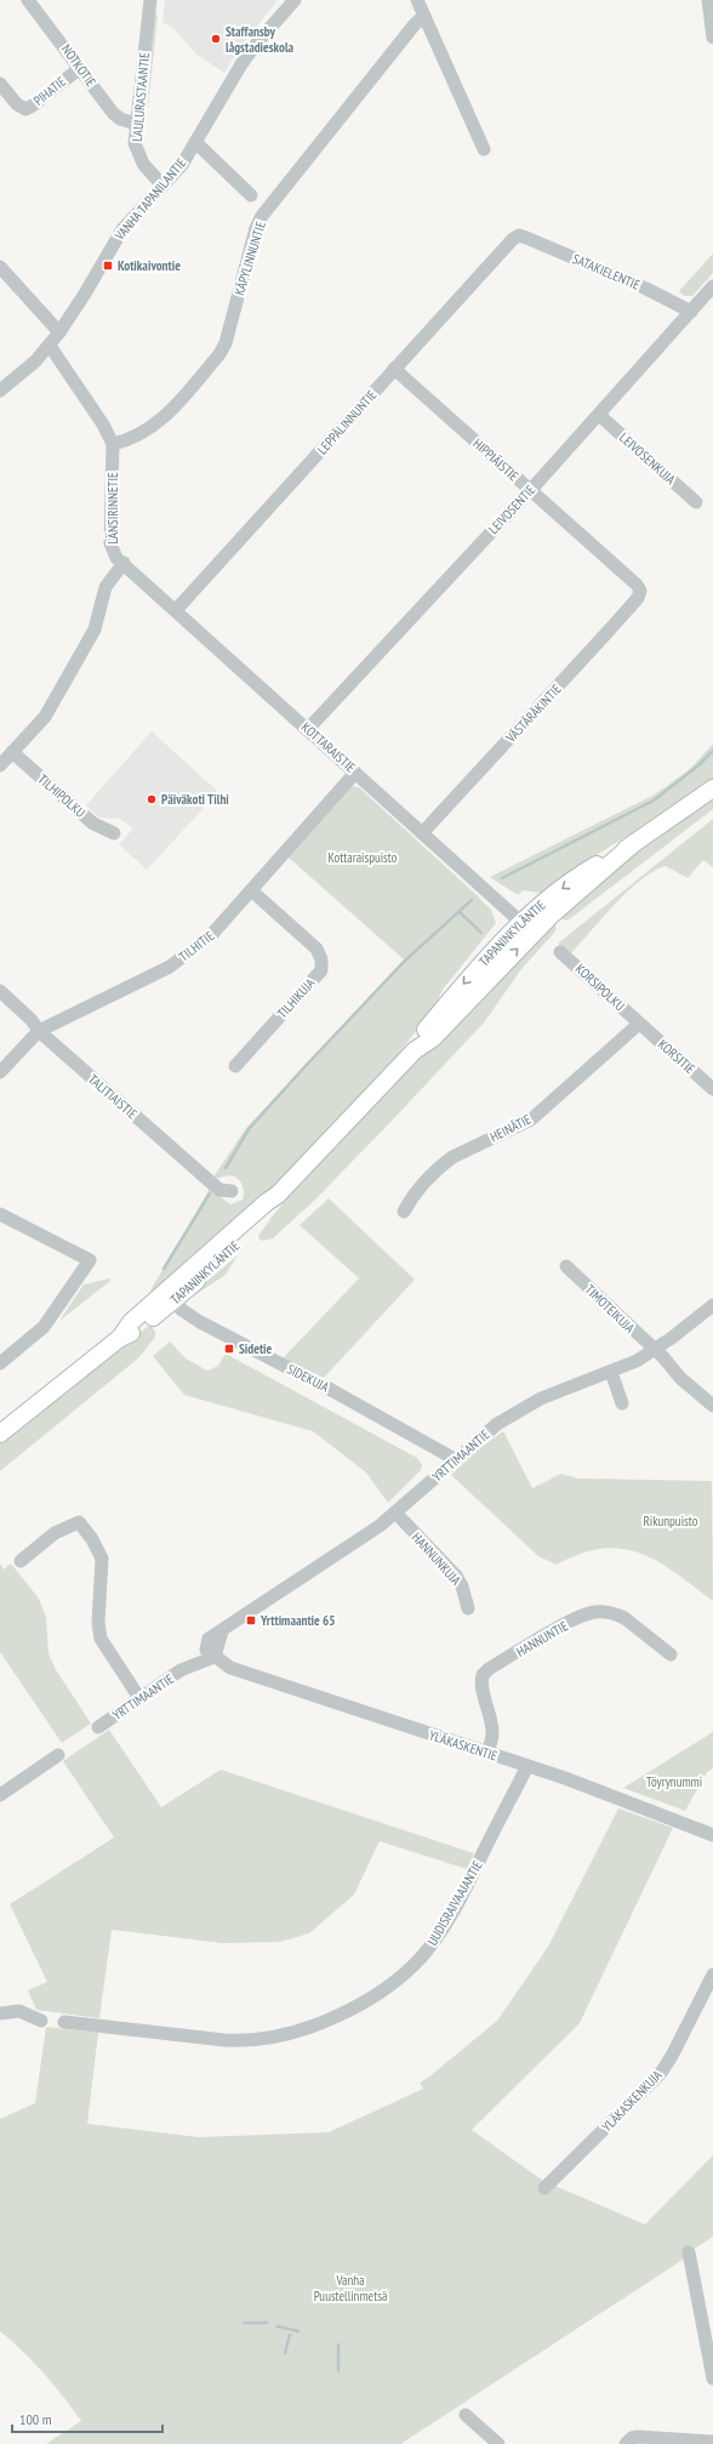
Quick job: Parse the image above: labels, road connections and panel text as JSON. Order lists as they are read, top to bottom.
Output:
{
  "streets": {
    "main road": ["TAPANINKYLÄNTIE"],
    "street": [
      "NOTKOTIE",
      "PIHATIE",
      "LAULURASTAANTIE",
      "VANHA TAPANILANTIE",
      "KÄPYLINNUNTIE",
      "SATAKIELENTIE",
      "LEPPÄLINNUNTIE",
      "LEIVOSENKUJA",
      "HIPPIÄISTIE",
      "LÄNSIRINNETIE",
      "LEIVOSENTIE",
      "VÄSTÄRÄKINTIE",
      "KOTTARAISTIE",
      "TILHIPOLKU",
      "TILHITIE",
      "KORSIPOLKU",
      "TILHIKUJA",
      "KORSITIE",
      "TALITIAISTIE",
      "HEINÄTIE",
      "TIMOTEIKUJA",
      "SIDEKUJA",
      "YRTTIMAANTIE",
      "HANNUNKUJA",
      "HANNUNTIE",
      "YLÄKASKENTIE",
      "UUDISRAIVAAJANTIE",
      "YLÄKASKENKUJA"
    ]
  },
  "crossings": [
    ["NOTKOTIE", "PIHATIE"],
    ["NOTKOTIE", "LAULURASTAANTIE"],
    ["LAULURASTAANTIE", "VANHA TAPANILANTIE"],
    ["VANHA TAPANILANTIE", "LÄNSIRINNETIE"],
    ["KÄPYLINNUNTIE", "LÄNSIRINNETIE"],
    ["SATAKIELENTIE", "LEPPÄLINNUNTIE"],
    ["SATAKIELENTIE", "LEIVOSENTIE"],
    ["LEPPÄLINNUNTIE", "HIPPIÄISTIE"],
    ["LEPPÄLINNUNTIE", "KOTTARAISTIE"],
    ["LEIVOSENKUJA", "LEIVOSENTIE"],
    ["HIPPIÄISTIE", "LEIVOSENTIE"],
    ["HIPPIÄISTIE", "VÄSTÄRÄKINTIE"],
    ["LÄNSIRINNETIE", "KOTTARAISTIE"],
    ["LÄNSIRINNETIE", "TILHIPOLKU"],
    ["LEIVOSENTIE", "KOTTARAISTIE"],
    ["VÄSTÄRÄKINTIE", "KOTTARAISTIE"],
    ["KOTTARAISTIE", "TAPANINKYLÄNTIE"],
    ["KOTTARAISTIE", "TILHITIE"],
    ["TAPANINKYLÄNTIE", "SIDEKUJA"],
    ["TILHITIE", "TILHIKUJA"],
    ["TILHITIE", "TALITIAISTIE"],
    ["KORSIPOLKU", "KORSITIE"],
    ["KORSIPOLKU", "HEINÄTIE"],
    ["KORSITIE", "HEINÄTIE"],
    ["TIMOTEIKUJA", "YRTTIMAANTIE"],
    ["SIDEKUJA", "YRTTIMAANTIE"],
    ["YRTTIMAANTIE", "HANNUNKUJA"],
    ["YRTTIMAANTIE", "YLÄKASKENTIE"],
    ["HANNUNTIE", "YLÄKASKENTIE"],
    ["YLÄKASKENTIE", "UUDISRAIVAAJANTIE"]
  ],
  "parks": [
    "Kottaraispuisto",
    "Rikunpuisto",
    "Töyrynummi",
    "Vanha Puustellinmetsä"
  ],
  "places": {
    "other": ["Staffansby lågstadieskola", "Päiväkoti Tilhi"],
    "transit": ["Kotikaivontie", "Sidetie", "Yrttimaantie 65"]
  },
  "scale_bar": "100 m"
}
